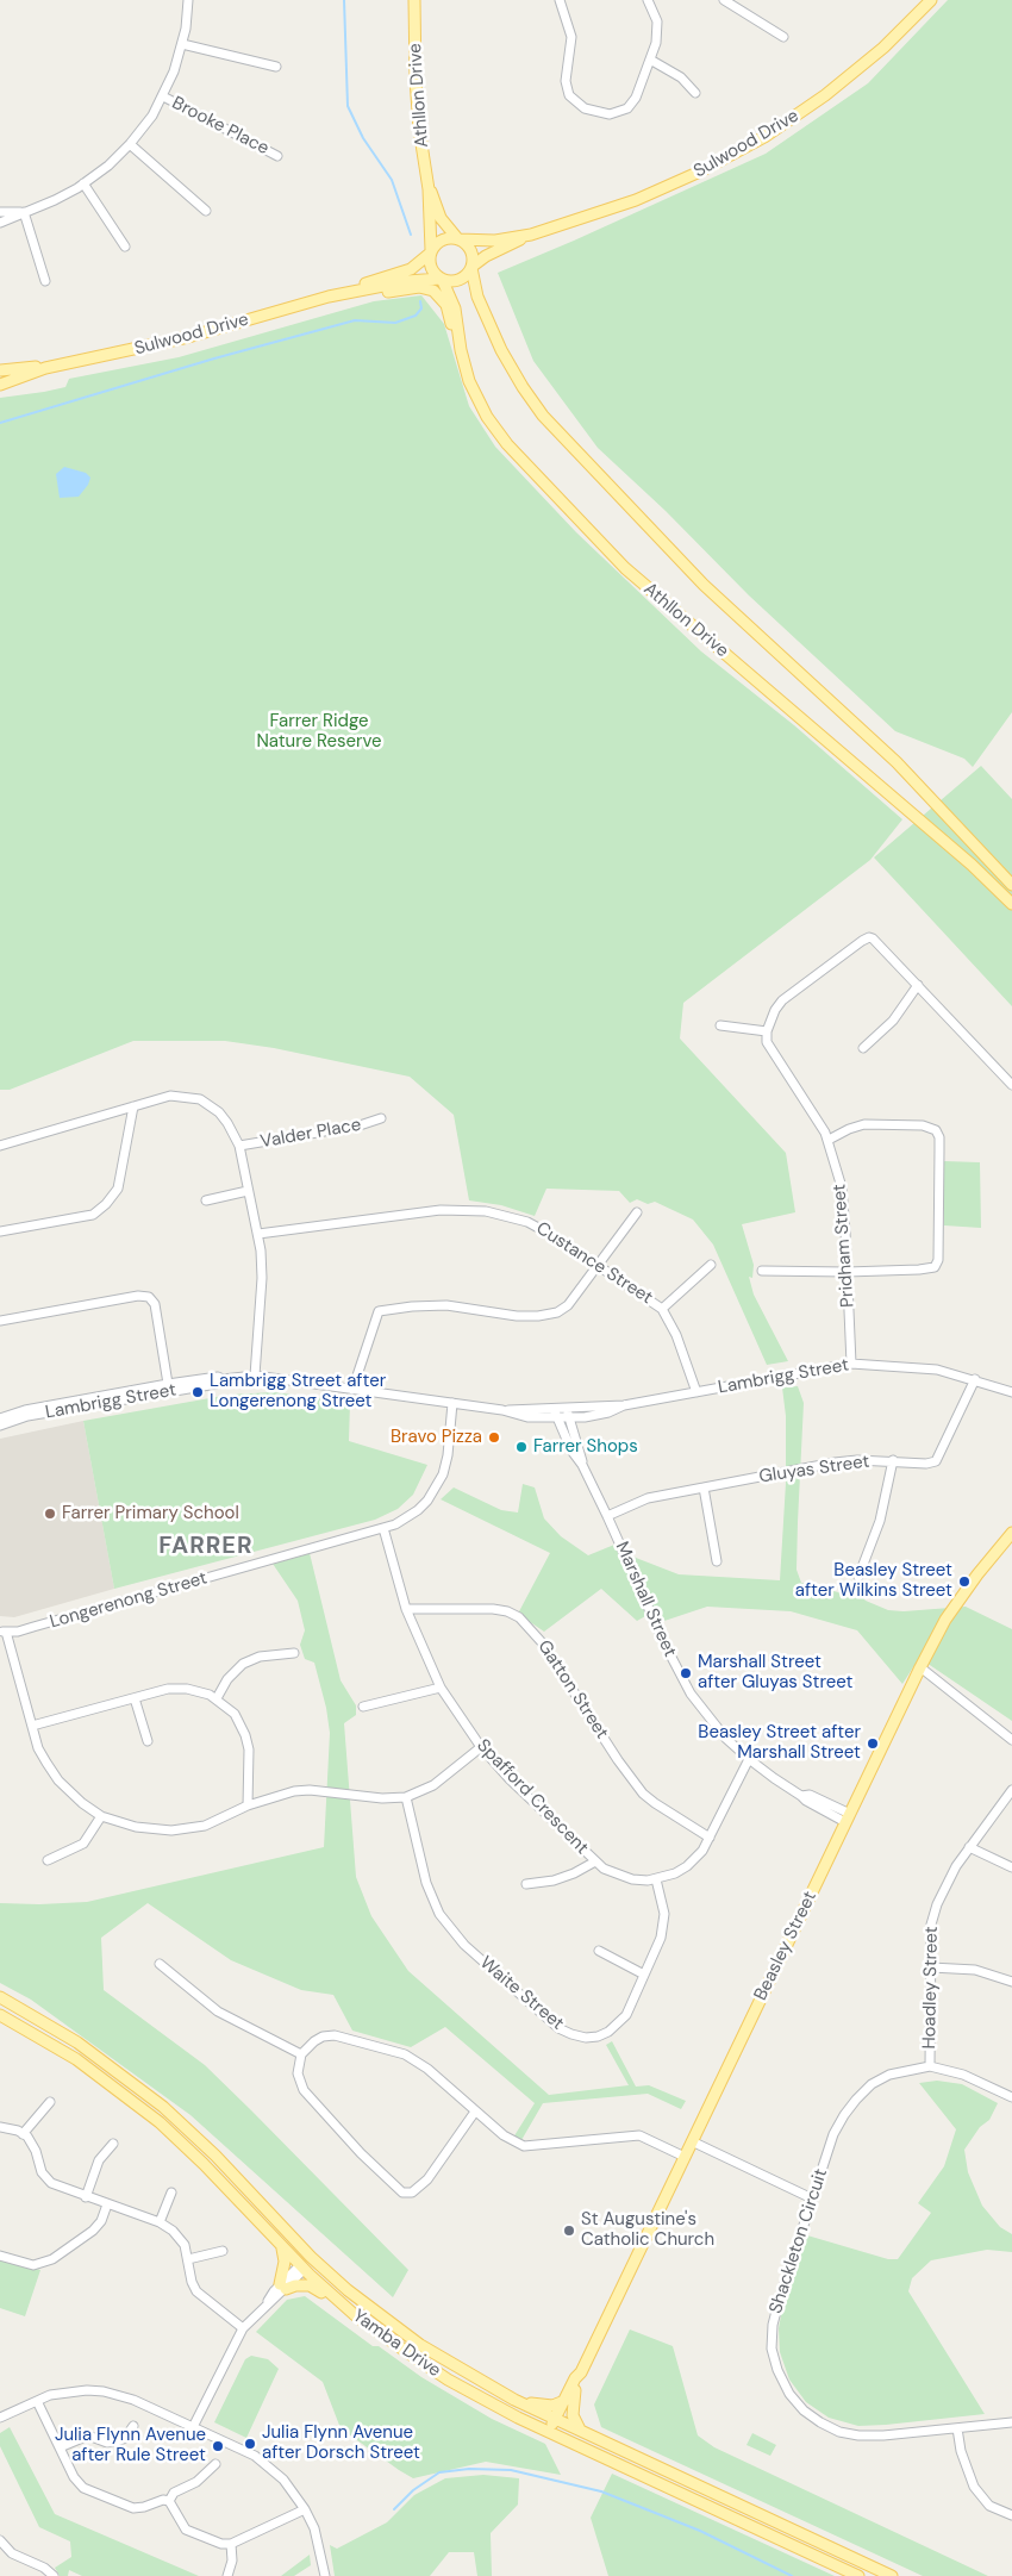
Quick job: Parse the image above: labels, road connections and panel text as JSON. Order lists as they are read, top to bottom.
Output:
{
  "streets": {
    "main road": [
      "Athllon Drive",
      "Sulwood Drive",
      "Beasley Street",
      "Yamba Drive"
    ],
    "street": [
      "Brooke Place",
      "Valder Place",
      "Pridham Street",
      "Custance Street",
      "Lambrigg Street",
      "Gluyas Street",
      "Marshall Street",
      "Longerenong Street",
      "Gatton Street",
      "Spafford Crescent",
      "Hoadley Street",
      "Waite Street",
      "Shackleton Circuit"
    ]
  },
  "crossings": [
    ["Athllon Drive", "Sulwood Drive"],
    ["Pridham Street", "Lambrigg Street"],
    ["Custance Street", "Lambrigg Street"],
    ["Lambrigg Street", "Gluyas Street"],
    ["Lambrigg Street", "Marshall Street"],
    ["Lambrigg Street", "Longerenong Street"],
    ["Gluyas Street", "Marshall Street"],
    ["Marshall Street", "Spafford Crescent"],
    ["Marshall Street", "Beasley Street"],
    ["Longerenong Street", "Spafford Crescent"],
    ["Gatton Street", "Spafford Crescent"],
    ["Spafford Crescent", "Waite Street"],
    ["Beasley Street", "Yamba Drive"],
    ["Hoadley Street", "Shackleton Circuit"]
  ],
  "districts": ["FARRER"],
  "parks": ["Farrer Ridge Nature Reserve"],
  "places": [
    "Lambrigg Street after Longerenong Street",
    "Bravo Pizza",
    "Farrer Shops",
    "Farrer Primary School",
    "Beasley Street after Wilkins Street",
    "Marshall Street after Gluyas Street",
    "Beasley Street after Marshall Street",
    "St Augustine's Catholic Church",
    "Julia Flynn Avenue after Dorsch Street",
    "Julia Flynn Avenue after Rule Street"
  ]
}
